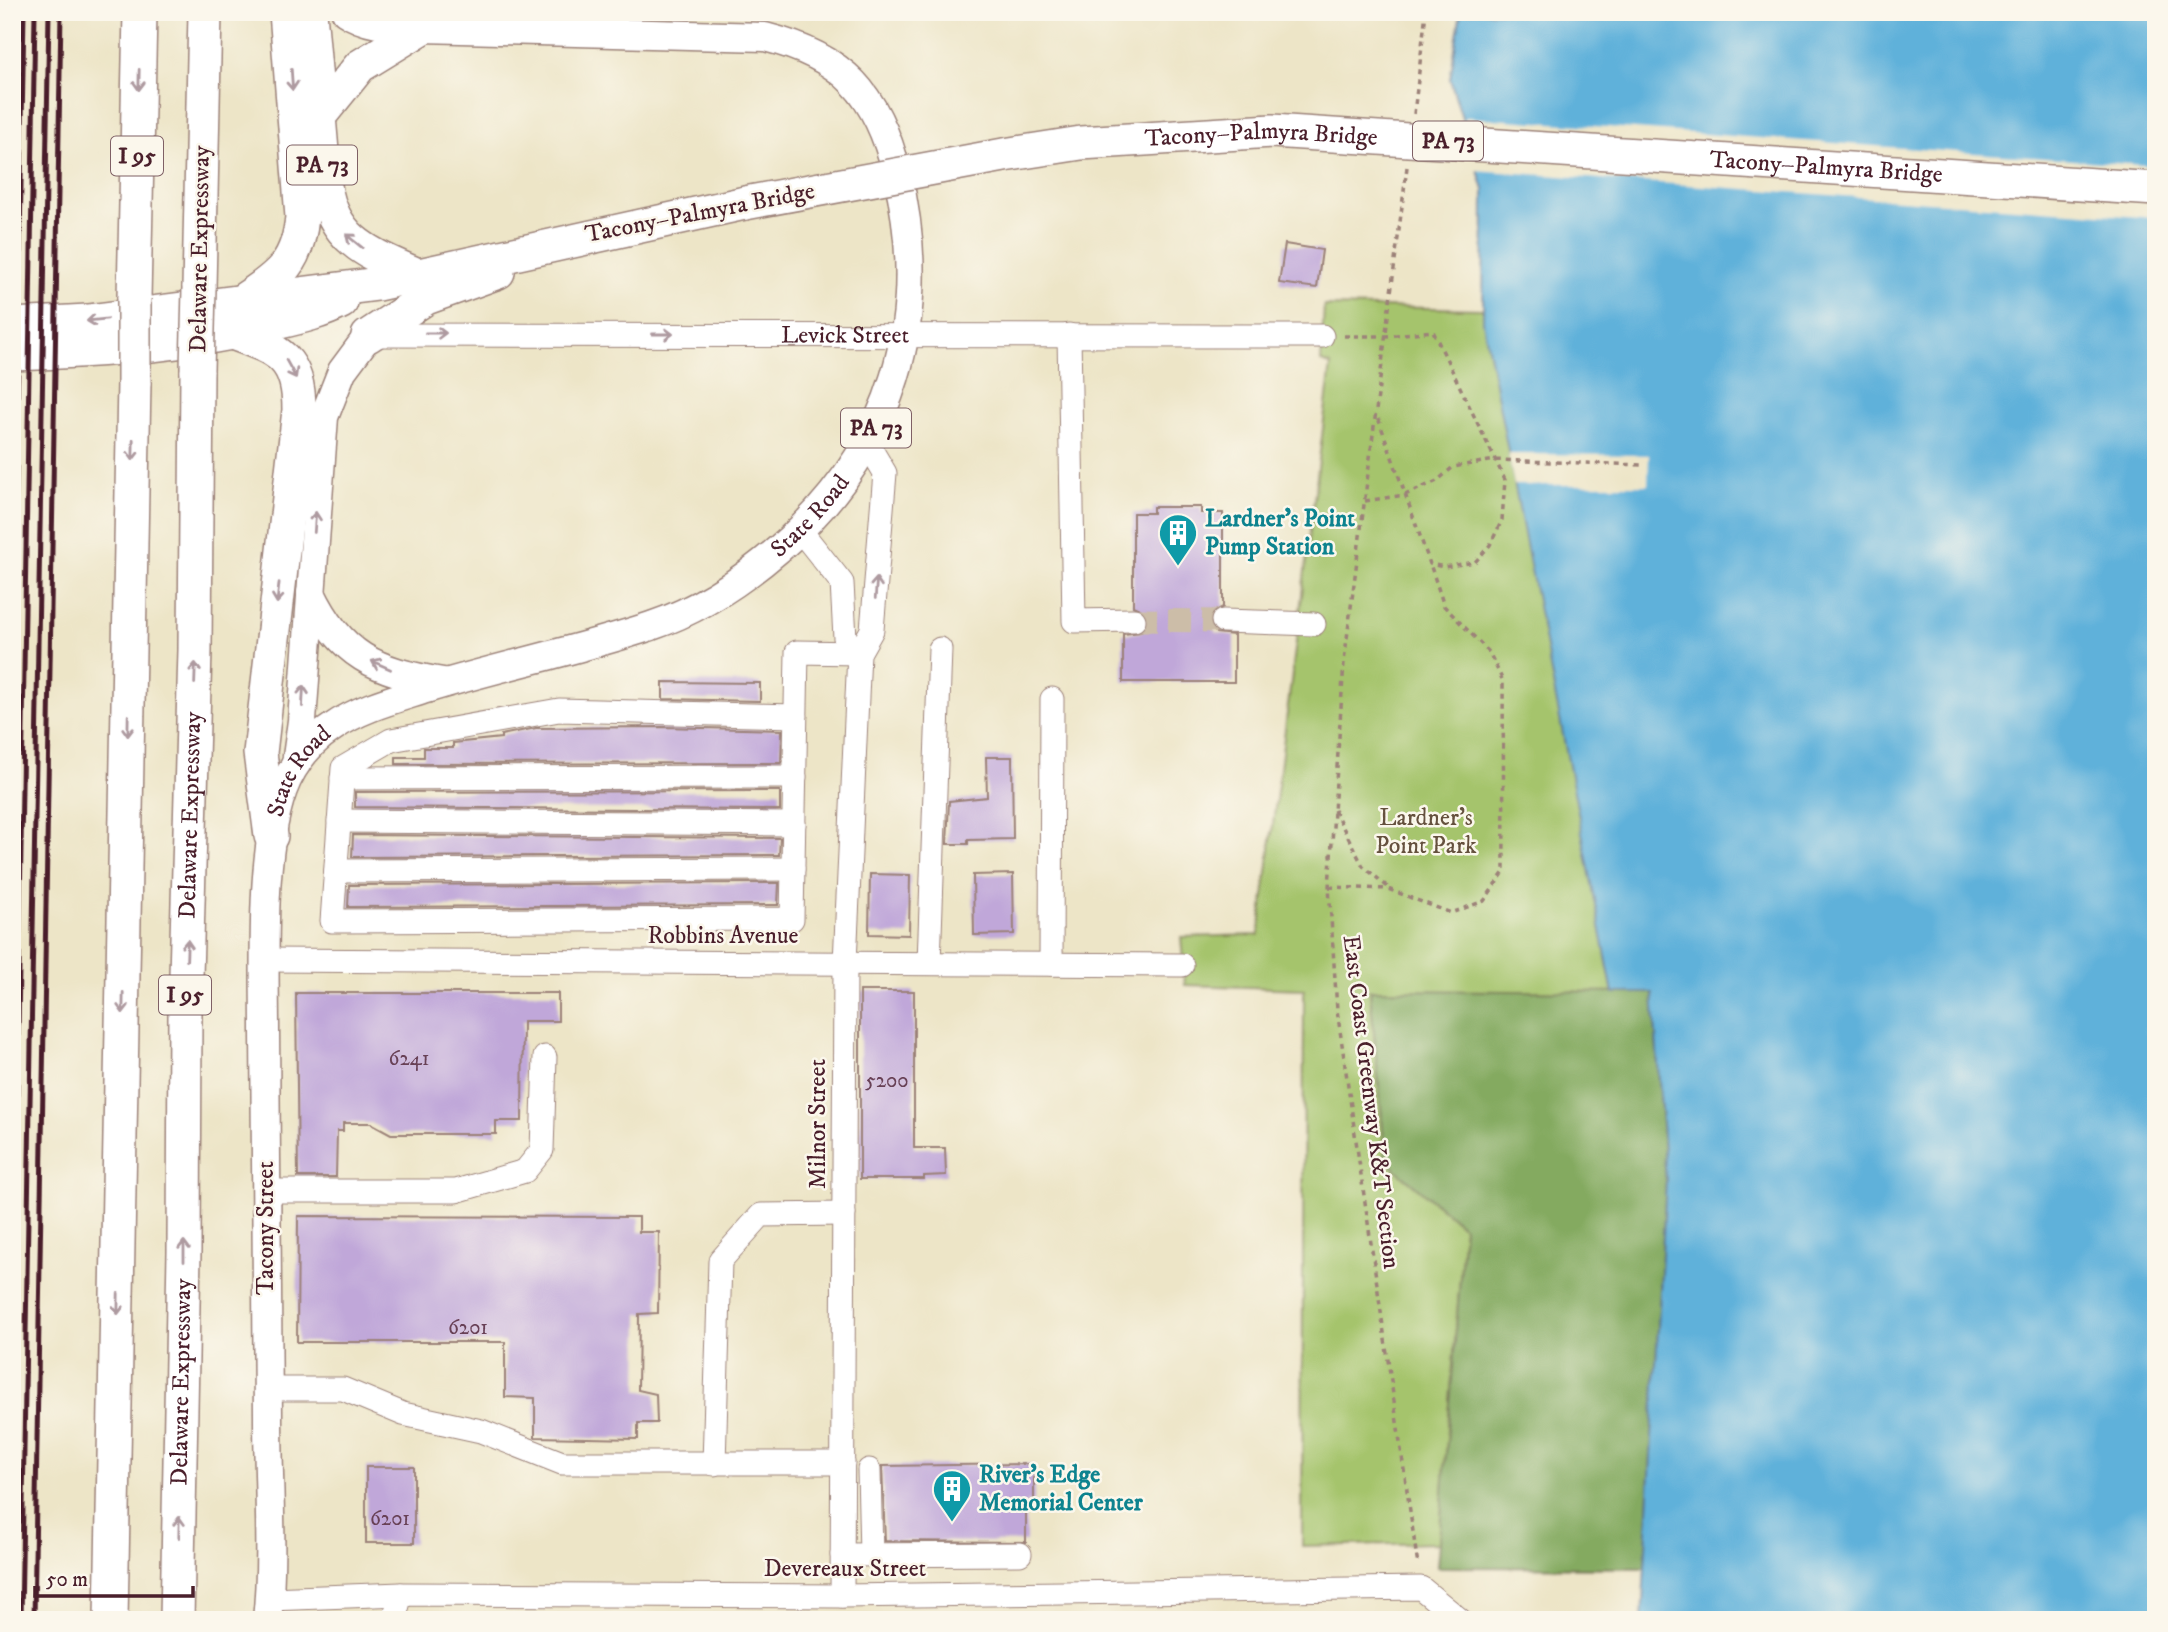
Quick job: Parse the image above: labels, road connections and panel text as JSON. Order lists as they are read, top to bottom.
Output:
{
  "streets": {
    "highway": [
      "Tacony–Palmyra Bridge",
      "PA 73",
      "I 95",
      "Delaware Expressway"
    ],
    "main road": ["State Road", "Tacony Street"],
    "street": [
      "Levick Street",
      "Robbins Avenue",
      "Milnor Street",
      "Devereaux Street"
    ],
    "path": ["East Coast Greenway K&T Section"]
  },
  "crossings": [
    ["Tacony–Palmyra Bridge", "PA 73"],
    ["PA 73", "Levick Street"],
    ["PA 73", "State Road"],
    ["Levick Street", "State Road"],
    ["State Road", "Milnor Street"],
    ["State Road", "Tacony Street"],
    ["Robbins Avenue", "Milnor Street"],
    ["Robbins Avenue", "Tacony Street"],
    ["East Coast Greenway K&T Section", "Devereaux Street"],
    ["Milnor Street", "Devereaux Street"],
    ["Tacony Street", "Devereaux Street"]
  ],
  "one_way": ["Levick Street"],
  "parks": ["Lardner's Point Park"],
  "places": {
    "building": ["Lardner's Point Pump Station", "River's Edge Memorial Center"]
  },
  "house_numbers": [
    "6241",
    "5200",
    "6201",
    "6201"
  ],
  "scale_bar": "50 m"
}
